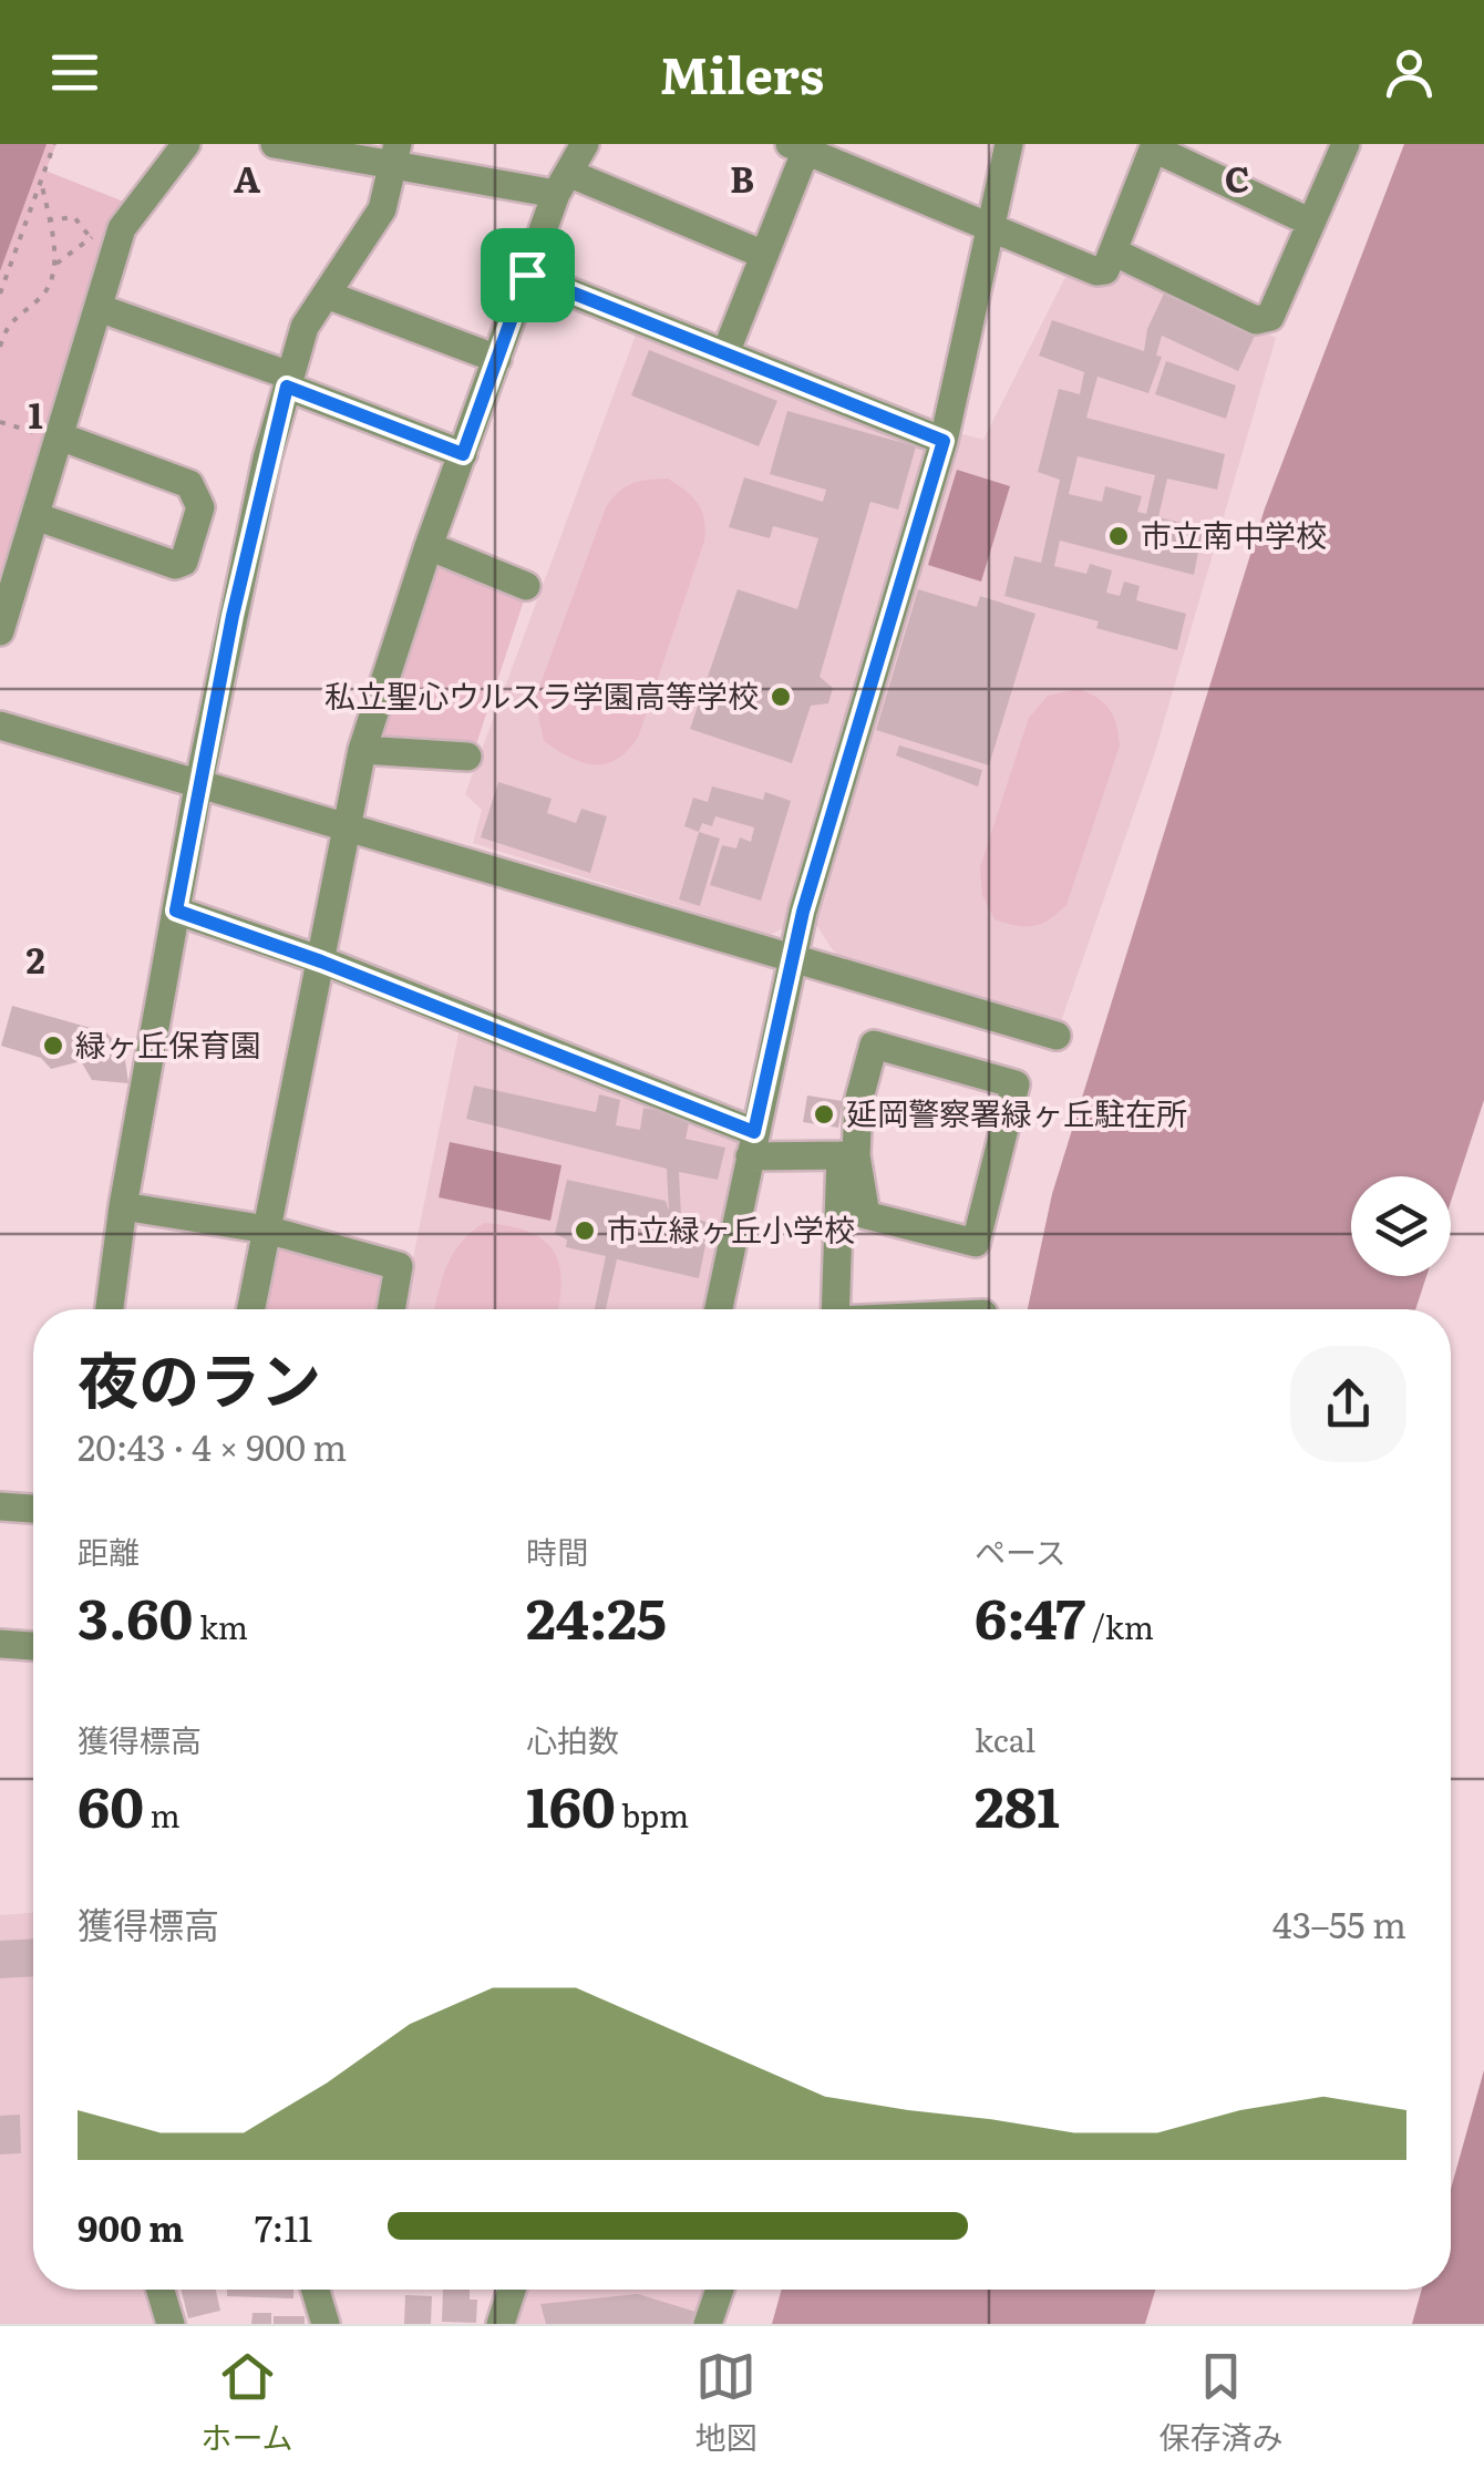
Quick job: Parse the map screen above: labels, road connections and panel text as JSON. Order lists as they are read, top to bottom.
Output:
{
  "places": [
    "市立南中学校",
    "私立聖心ウルスラ学園高等学校",
    "緑ヶ丘保育園",
    "延岡警察署緑ヶ丘駐在所",
    "市立緑ヶ丘小学校"
  ],
  "page": {
    "header": "Milers",
    "heading": ["夜のラン", "20:43 · 4 × 900 m"],
    "stats": [
      ["距離", "3.60 km"],
      ["時間", "24:25"],
      ["ペース", "6:47 /km"],
      ["獲得標高", "60 m"],
      ["心拍数", "160 bpm"],
      ["kcal", "281"]
    ],
    "chart": ["獲得標高", "43–55 m"],
    "list": [
      {
        "name": "900 m",
        "note": "7:11"
      }
    ],
    "tabs": ["ホーム", "地図", "保存済み"]
  },
  "grid": {
    "columns": ["A", "B", "C"],
    "rows": ["1", "2"]
  }
}
